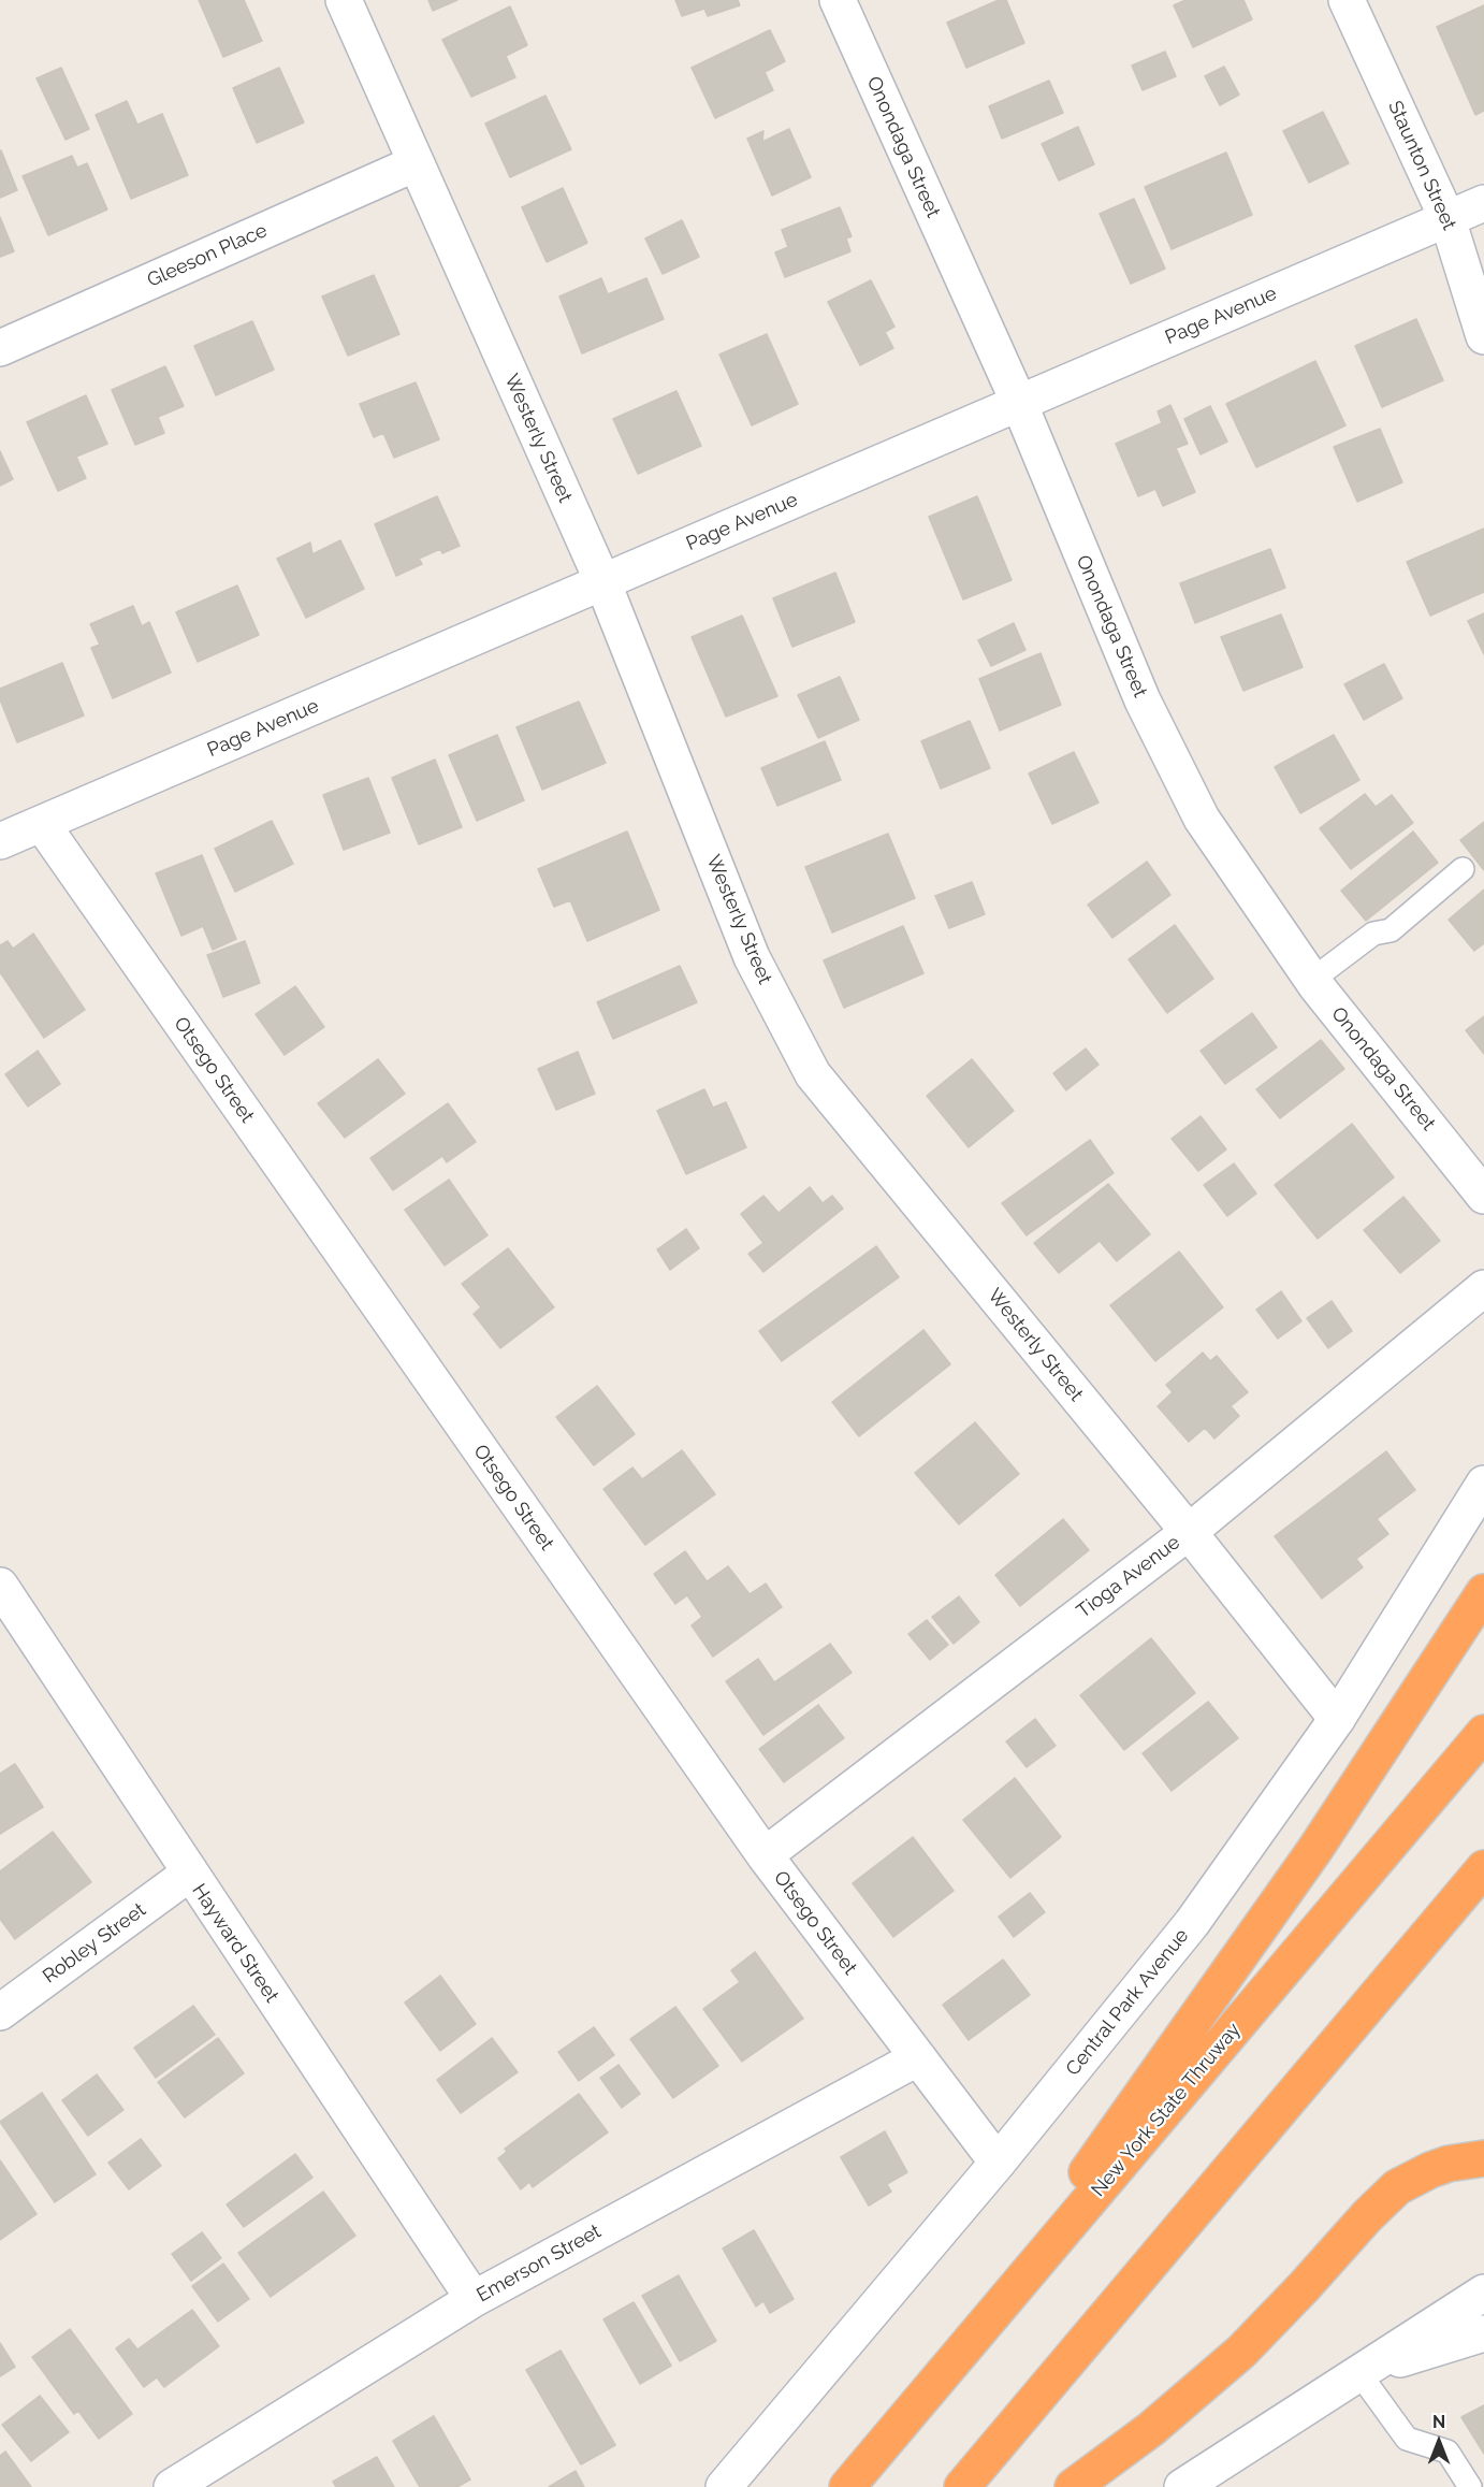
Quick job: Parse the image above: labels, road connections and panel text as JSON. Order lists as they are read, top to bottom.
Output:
{
  "streets": {
    "highway": ["New York State Thruway"],
    "street": [
      "Onondaga Street",
      "Staunton Street",
      "Gleeson Place",
      "Page Avenue",
      "Westerly Street",
      "Otsego Street",
      "Tioga Avenue",
      "Robley Street",
      "Hayward Street",
      "Central Park Avenue",
      "Emerson Street"
    ]
  },
  "crossings": [
    ["Onondaga Street", "Page Avenue"],
    ["Staunton Street", "Page Avenue"],
    ["Gleeson Place", "Westerly Street"],
    ["Page Avenue", "Westerly Street"],
    ["Page Avenue", "Otsego Street"],
    ["Westerly Street", "Tioga Avenue"],
    ["Westerly Street", "Central Park Avenue"],
    ["Otsego Street", "Tioga Avenue"],
    ["Otsego Street", "Central Park Avenue"],
    ["Otsego Street", "Emerson Street"],
    ["Robley Street", "Hayward Street"],
    ["Hayward Street", "Emerson Street"]
  ],
  "north": "top"
}
